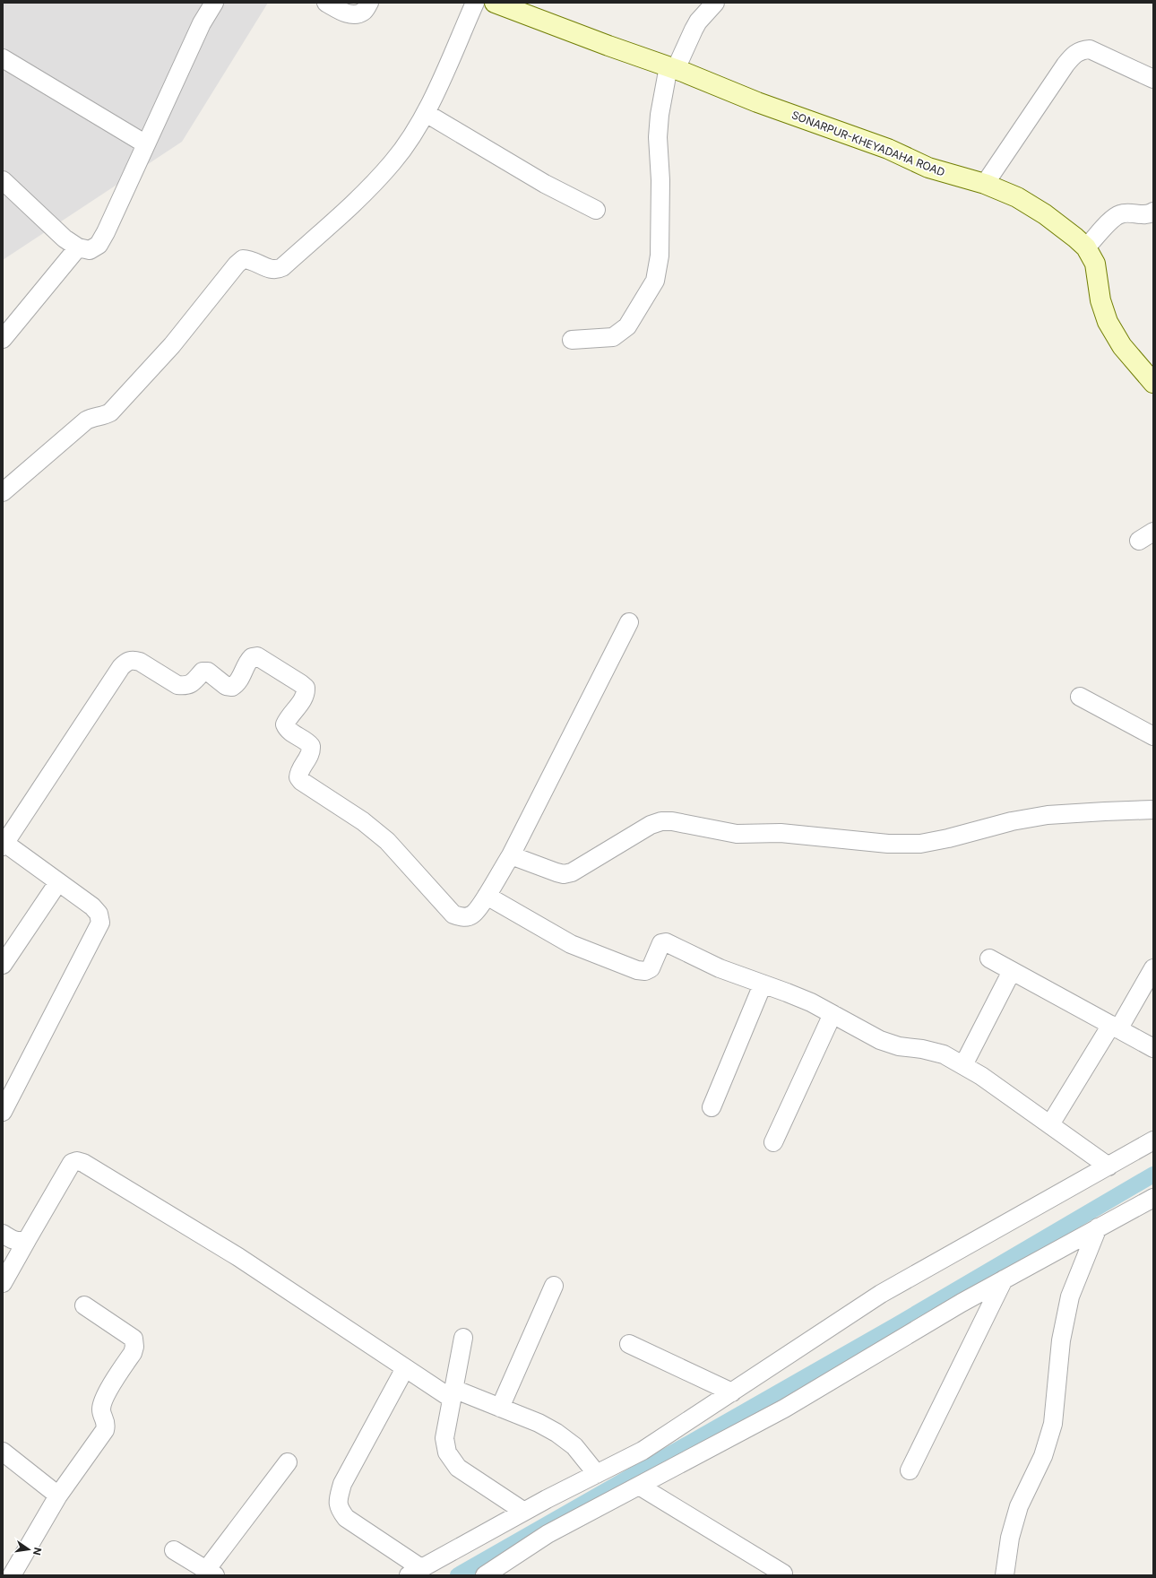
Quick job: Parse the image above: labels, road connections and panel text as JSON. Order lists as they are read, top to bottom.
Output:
{
  "streets": {
    "main road": ["SONARPUR-KHEYADAHA ROAD"]
  },
  "north": "right"
}
